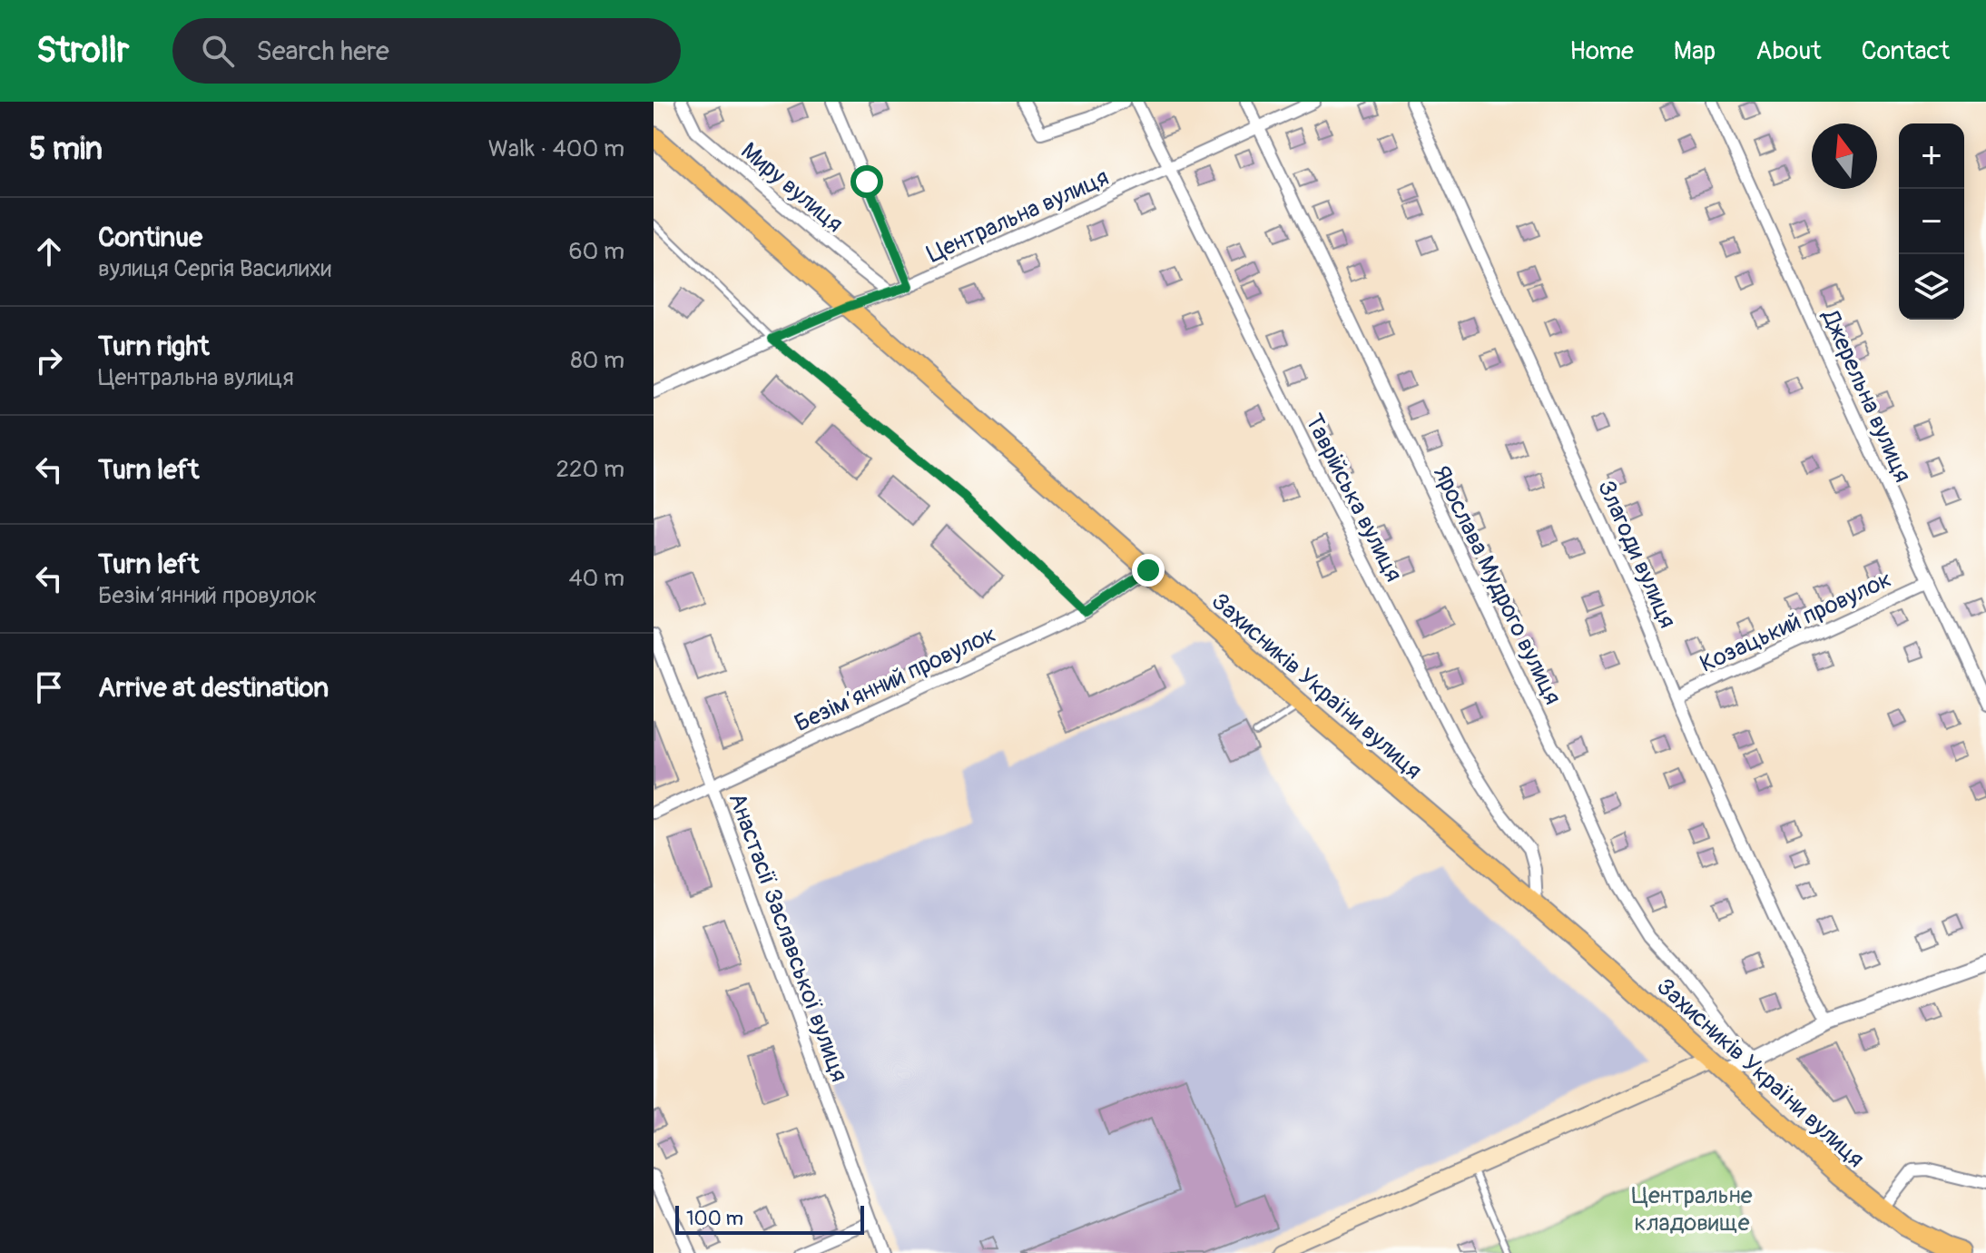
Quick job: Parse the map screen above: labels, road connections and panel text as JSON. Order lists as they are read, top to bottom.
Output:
{
  "streets": {
    "highway": ["Захисників України вулиця"],
    "street": [
      "Миру вулиця",
      "Центральна вулиця",
      "Джерельна вулиця",
      "Таврійська вулиця",
      "Злагоди вулиця",
      "Ярослава Мудрого вулиця",
      "Козацький провулок",
      "Безімʼянний провулок",
      "Анастасії Заславської вулиця"
    ]
  },
  "crossings": [
    ["Миру вулиця", "Центральна вулиця"],
    ["Центральна вулиця", "Таврійська вулиця"],
    ["Центральна вулиця", "Ярослава Мудрого вулиця"],
    ["Центральна вулиця", "Захисників України вулиця"],
    ["Джерельна вулиця", "Козацький провулок"],
    ["Таврійська вулиця", "Захисників України вулиця"],
    ["Злагоди вулиця", "Козацький провулок"],
    ["Безімʼянний провулок", "Захисників України вулиця"],
    ["Безімʼянний провулок", "Анастасії Заславської вулиця"]
  ],
  "parks": ["Центральне кладовище"],
  "scale_bar": "100 m",
  "north": "top",
  "page": {
    "header": "Strollr",
    "search": "Search here",
    "nav": [
      "Home",
      "Map",
      "About",
      "Contact"
    ],
    "heading": ["5 min", "Walk · 400 m"],
    "map_buttons": ["+", "−"],
    "list": [
      ["Continue", "вулиця Сергія Василихи", "60 m"],
      ["Turn right", "Центральна вулиця", "80 m"],
      ["Turn left", "220 m"],
      ["Turn left", "Безімʼянний провулок", "40 m"],
      "Arrive at destination"
    ],
    "scale": "100 m"
  }
}
